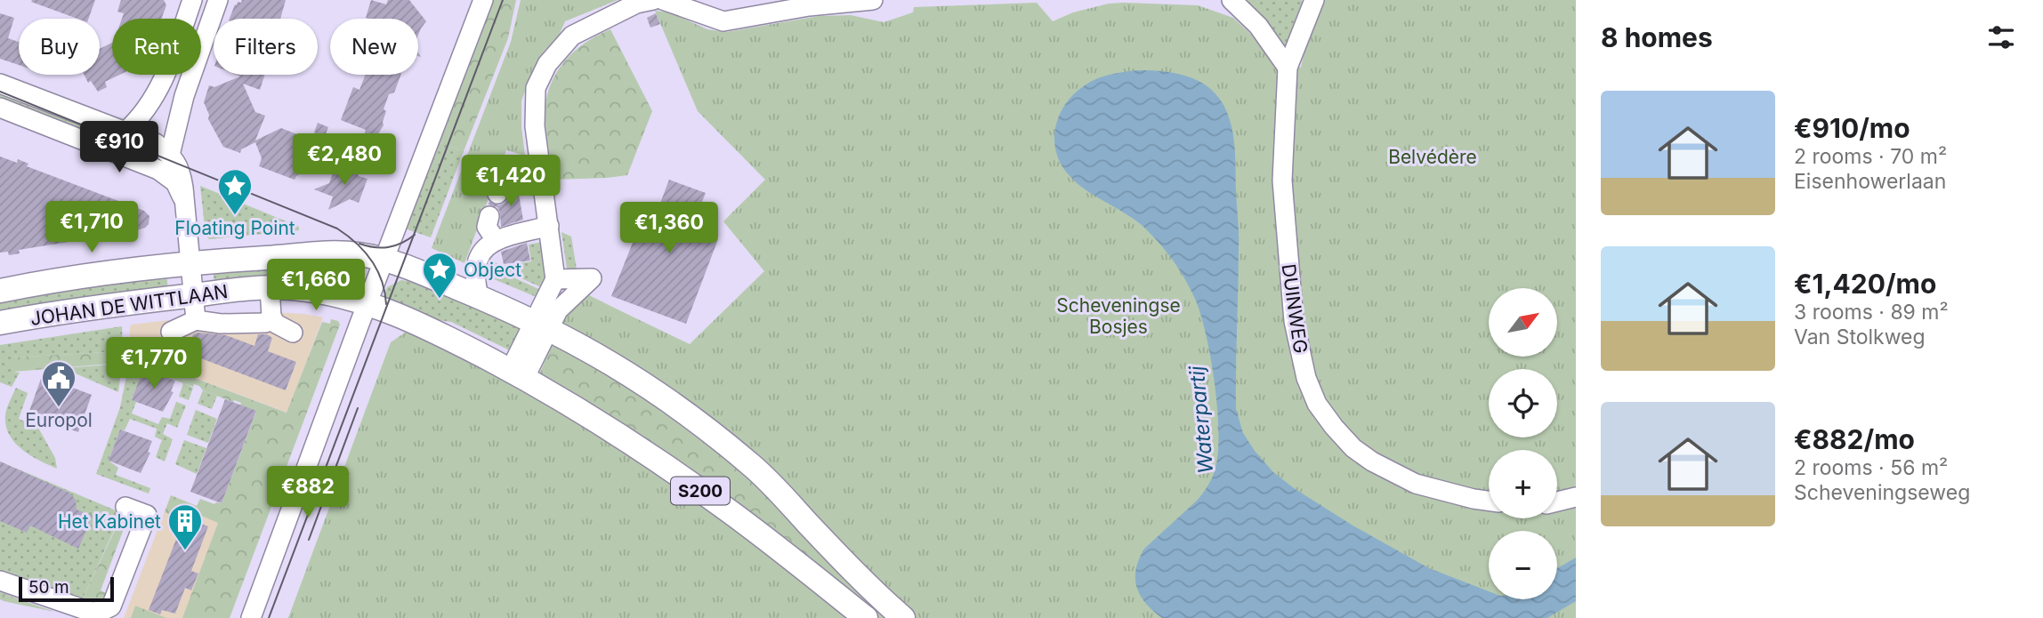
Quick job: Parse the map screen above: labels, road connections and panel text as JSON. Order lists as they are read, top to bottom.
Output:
{
  "streets": {
    "main road": ["JOHAN DE WITTLAAN", "S200"],
    "street": ["DUINWEG"]
  },
  "crossings": [
    ["JOHAN DE WITTLAAN", "S200"]
  ],
  "water": ["Waterpartij"],
  "parks": ["Belvédère", "Scheveningse Bosjes"],
  "places": {
    "place": ["Floating Point", "Object"],
    "public building": ["Europol"],
    "building": ["Het Kabinet"]
  },
  "scale_bar": "50 m",
  "north": "top right",
  "page": {
    "heading": "8 homes",
    "chip": [
      "Buy",
      "Rent",
      "Filters",
      "New"
    ],
    "list": [
      {
        "name": "€910/mo",
        "note": "2 rooms · 70 m² · Eisenhowerlaan"
      },
      {
        "name": "€1,420/mo",
        "note": "3 rooms · 89 m² · Van Stolkweg"
      },
      {
        "name": "€882/mo",
        "note": "2 rooms · 56 m² · Scheveningseweg"
      }
    ],
    "price": [
      "€910",
      "€2,480",
      "€1,420",
      "€1,710",
      "€1,360",
      "€1,660",
      "€1,770",
      "€882"
    ],
    "map_buttons": ["+", "−"],
    "scale": "50 m"
  }
}
